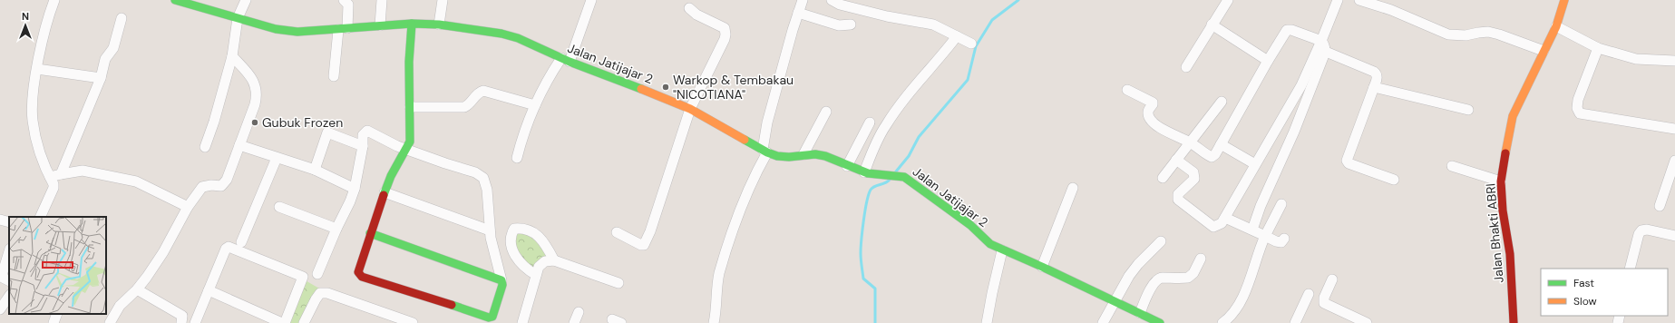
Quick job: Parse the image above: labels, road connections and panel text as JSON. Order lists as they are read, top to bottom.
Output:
{
  "streets": {
    "street": ["Jalan Jatijajar 2", "Jalan Bhakti ABRI"]
  },
  "places": ["Warkop & Tembakau \"NICOTIANA\"", "Gubuk Frozen"],
  "legend": ["Fast", "Slow"],
  "north": "top"
}
